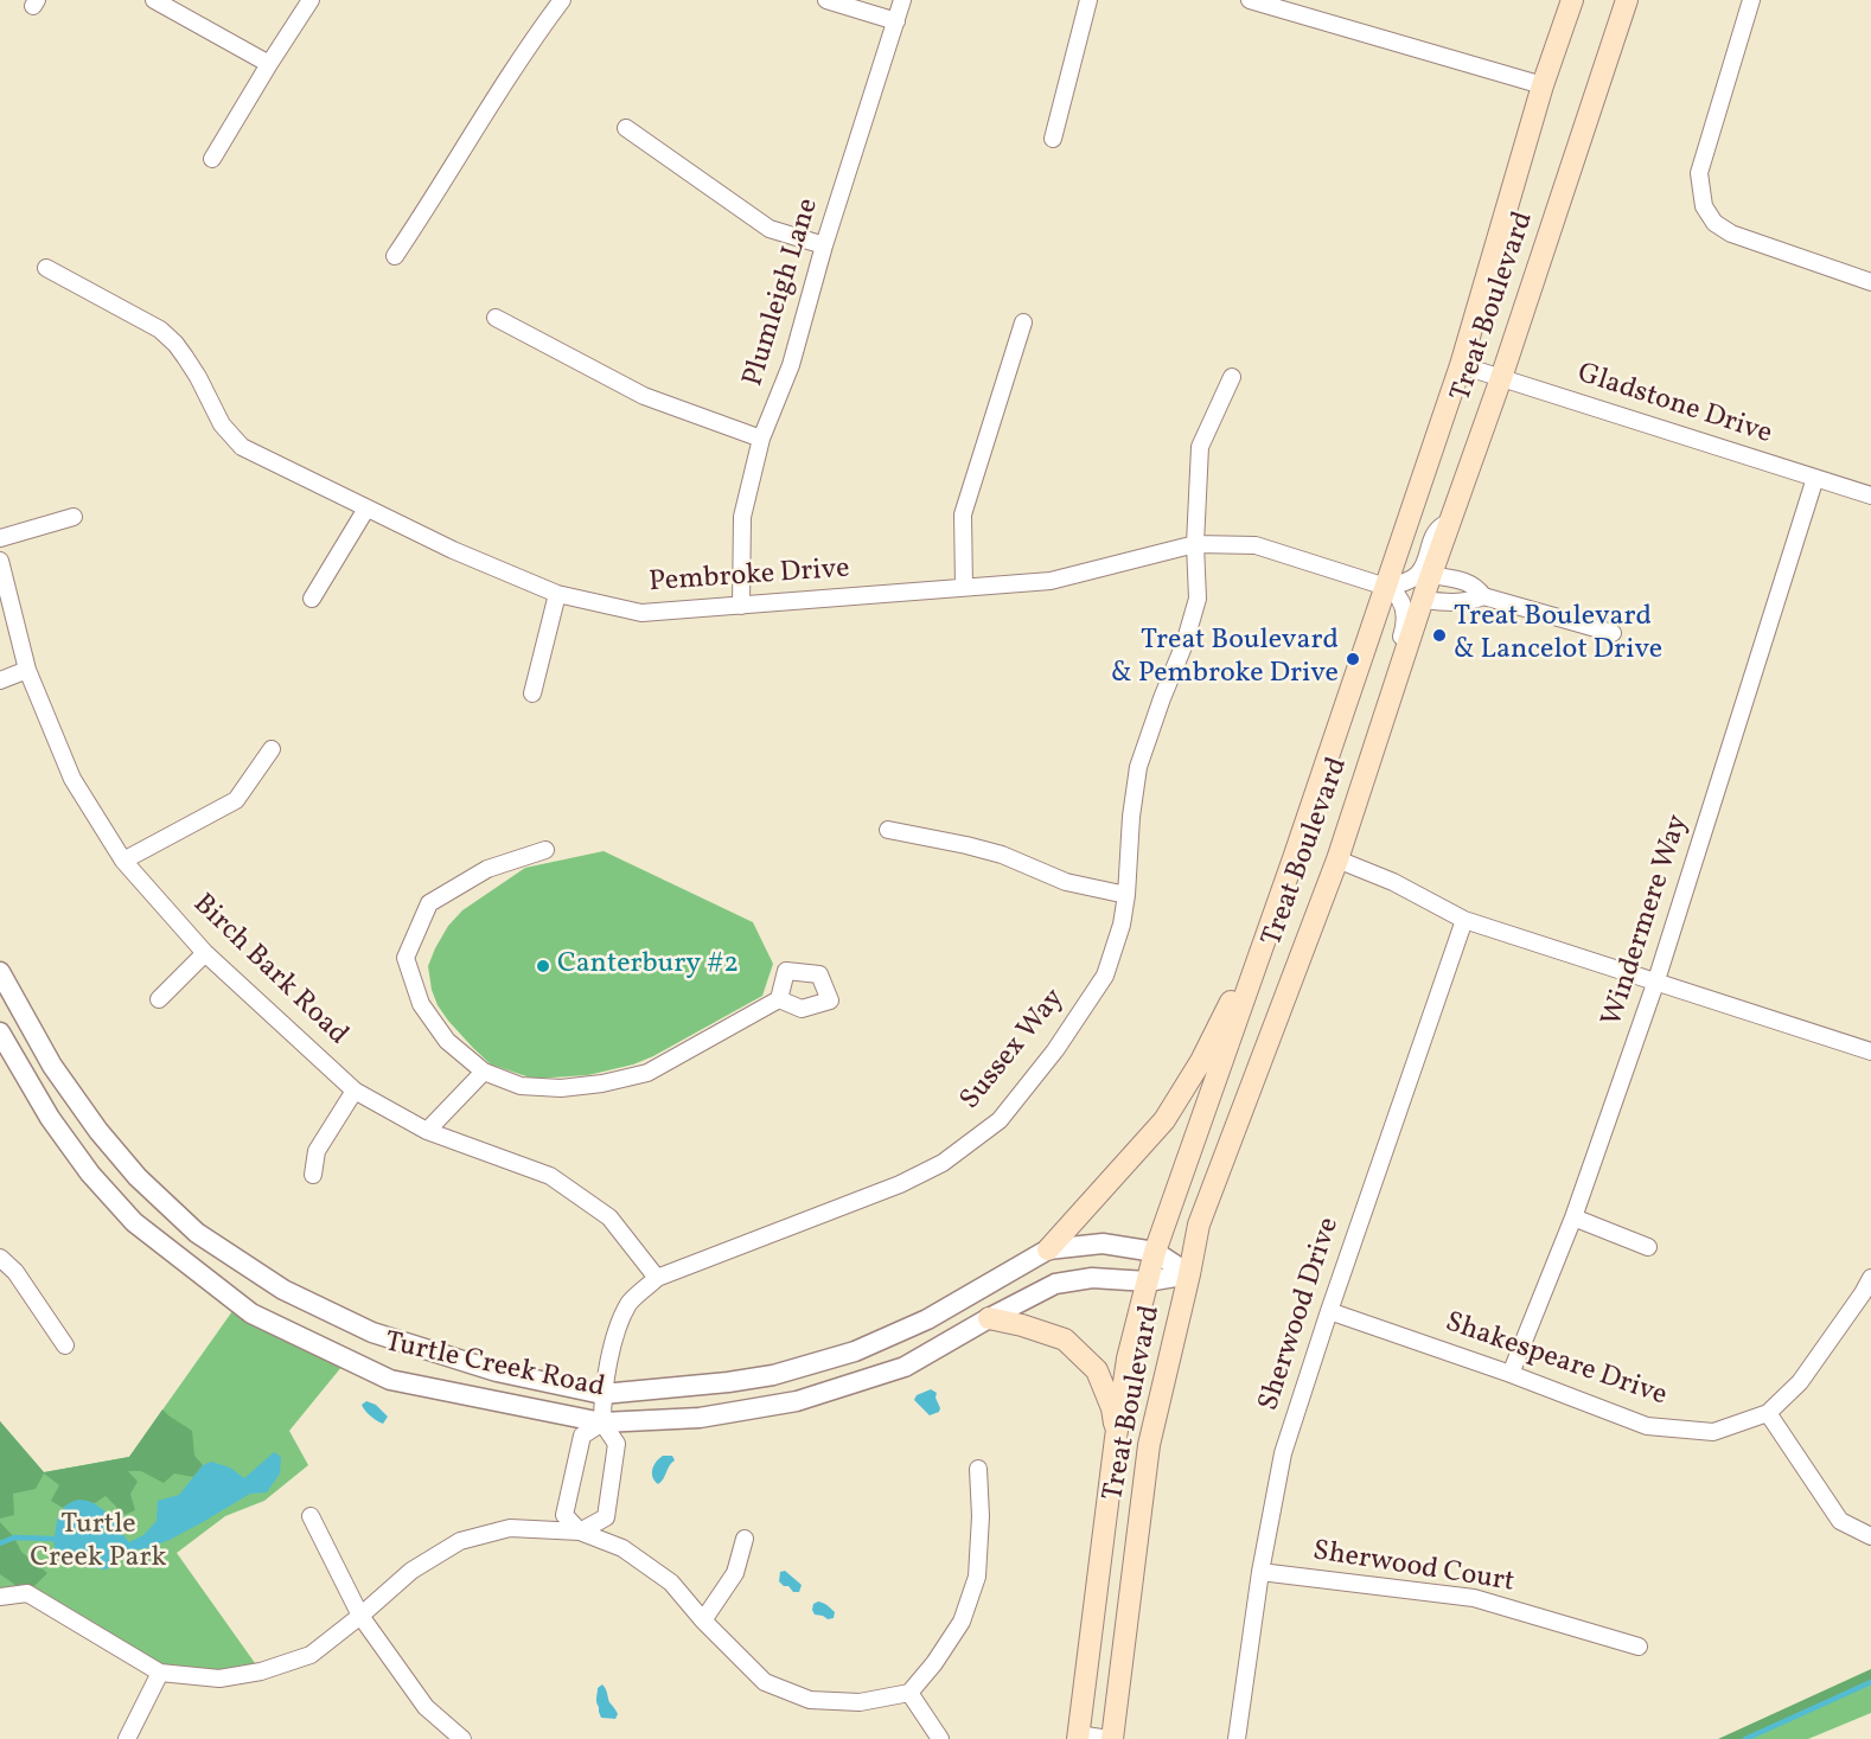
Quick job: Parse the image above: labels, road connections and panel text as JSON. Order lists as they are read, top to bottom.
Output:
{
  "streets": {
    "main road": ["Treat Boulevard"],
    "street": [
      "Plumleigh Lane",
      "Gladstone Drive",
      "Pembroke Drive",
      "Windermere Way",
      "Birch Bark Road",
      "Sussex Way",
      "Sherwood Drive",
      "Shakespeare Drive",
      "Turtle Creek Road",
      "Sherwood Court"
    ]
  },
  "crossings": [
    ["Plumleigh Lane", "Pembroke Drive"],
    ["Treat Boulevard", "Gladstone Drive"],
    ["Treat Boulevard", "Pembroke Drive"],
    ["Treat Boulevard", "Turtle Creek Road"],
    ["Gladstone Drive", "Windermere Way"],
    ["Pembroke Drive", "Sussex Way"],
    ["Windermere Way", "Shakespeare Drive"],
    ["Birch Bark Road", "Sussex Way"],
    ["Sussex Way", "Turtle Creek Road"],
    ["Sherwood Drive", "Shakespeare Drive"],
    ["Sherwood Drive", "Sherwood Court"]
  ],
  "parks": ["Turtle Creek Park"],
  "places": ["Treat Boulevard & Lancelot Drive", "Treat Boulevard & Pembroke Drive", "Canterbury #2"]
}
